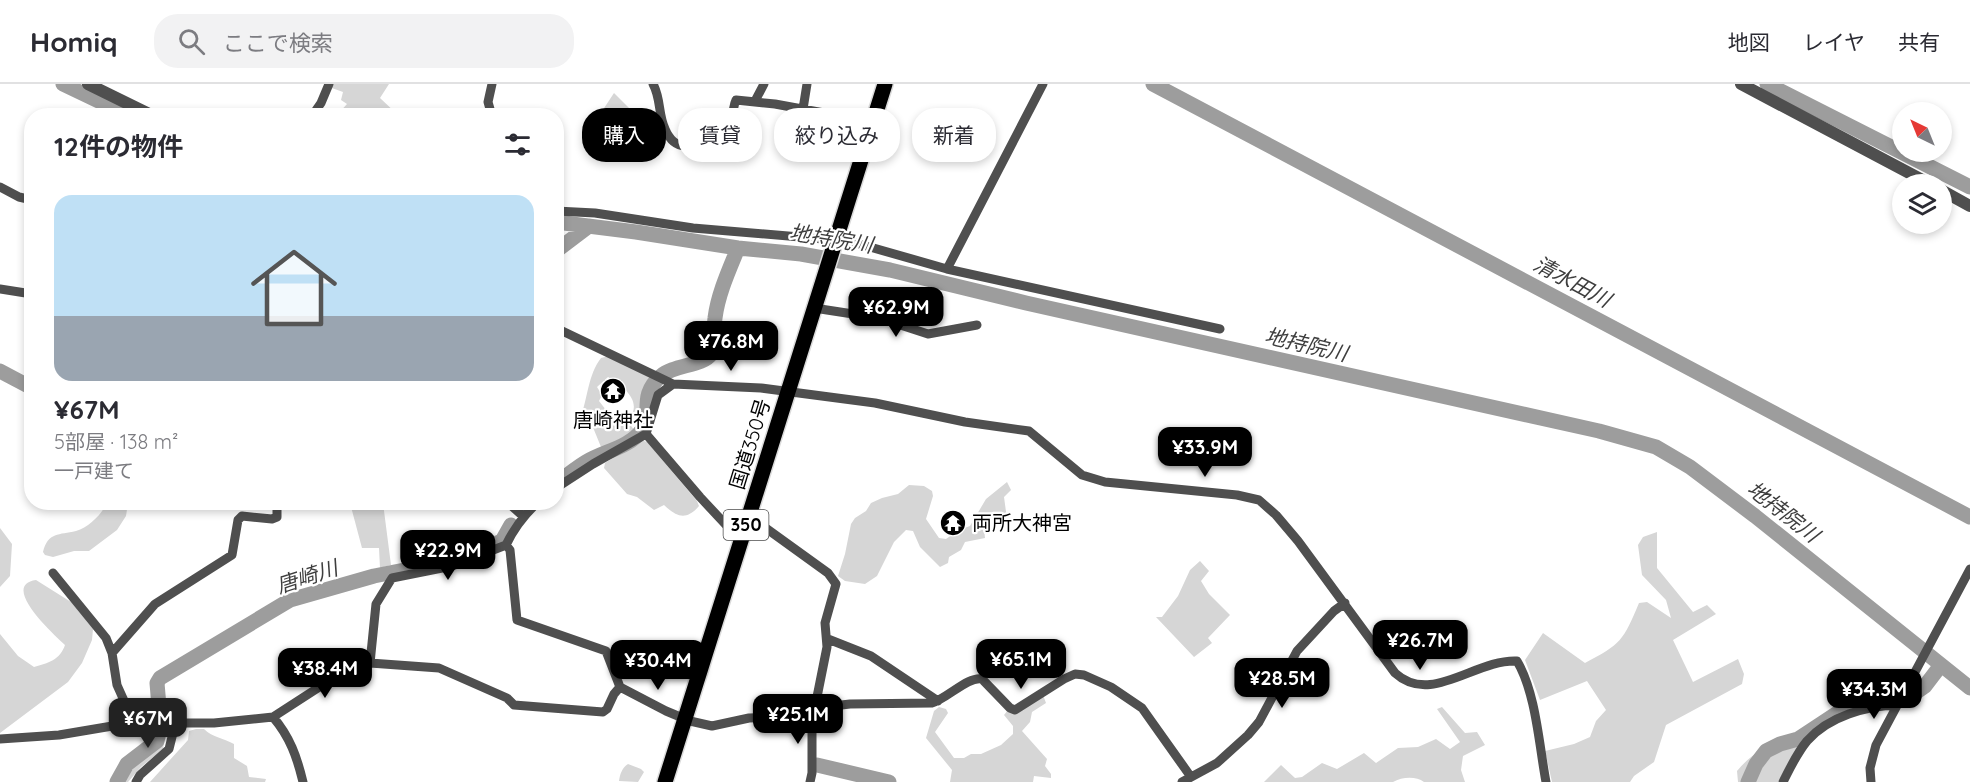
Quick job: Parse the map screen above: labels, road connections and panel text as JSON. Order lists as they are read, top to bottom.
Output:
{
  "streets": {
    "highway": ["国道350号", "350"]
  },
  "water": ["地持院川", "清水田川", "唐崎川"],
  "places": {
    "temple": ["唐崎神社", "両所大神宮"]
  },
  "north": "top left",
  "page": {
    "header": "Homiq",
    "search": "ここで検索",
    "nav": ["地図", "レイヤ", "共有"],
    "chip": [
      "購入",
      "賃貸",
      "絞り込み",
      "新着"
    ],
    "heading": "12件の物件",
    "list": [
      {
        "name": "¥67M",
        "note": "5部屋 · 138 m² · 一戸建て"
      }
    ],
    "price": [
      "¥62.9M",
      "¥76.8M",
      "¥33.9M",
      "¥22.9M",
      "¥26.7M",
      "¥65.1M",
      "¥30.4M",
      "¥38.4M",
      "¥28.5M",
      "¥34.3M",
      "¥25.1M",
      "¥67M"
    ]
  }
}
